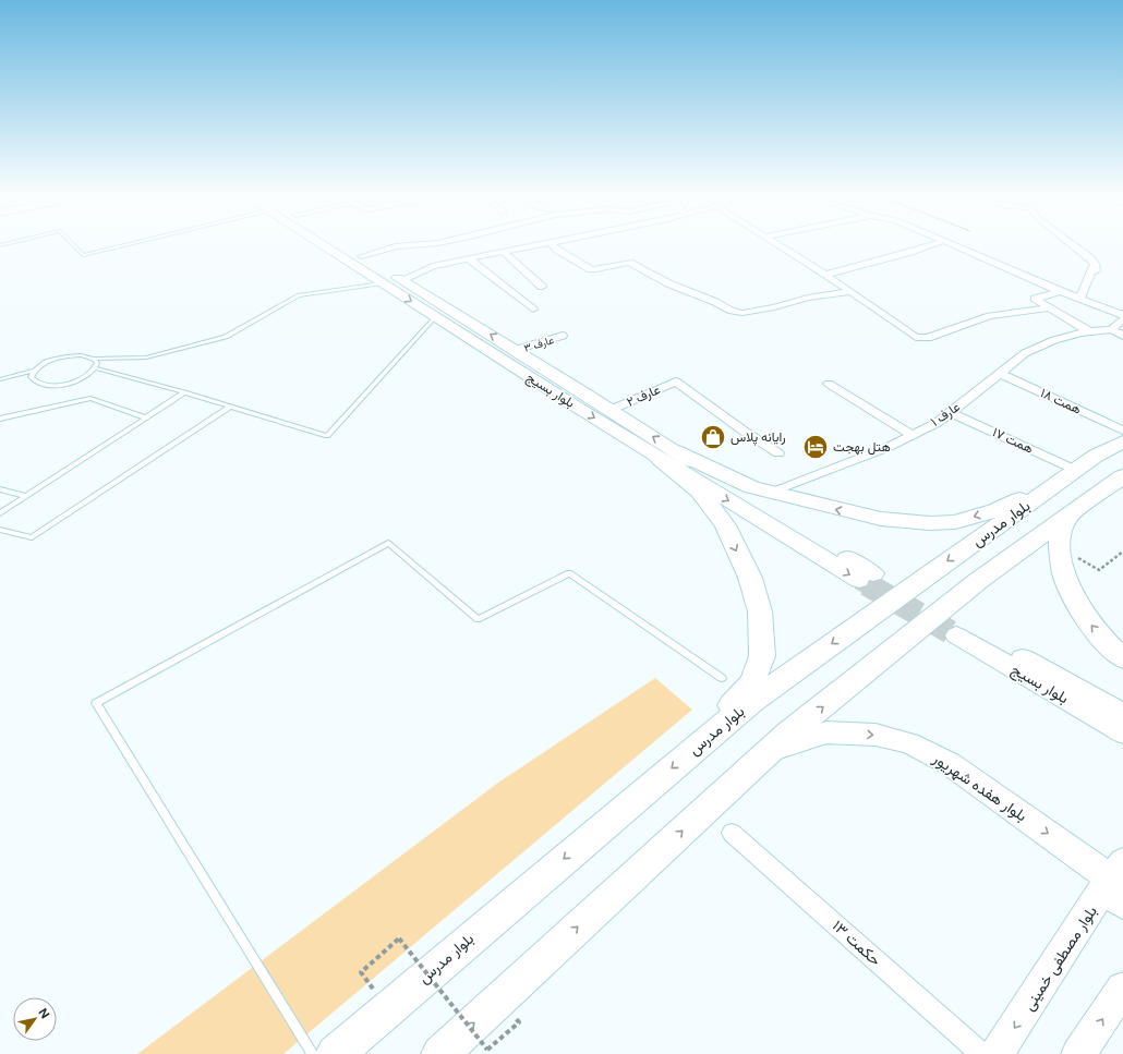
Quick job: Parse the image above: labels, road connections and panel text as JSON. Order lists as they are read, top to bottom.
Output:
{
  "streets": {
    "main road": [
      "بلوار بسیج",
      "بلوار مدرس",
      "بلوار هفده شهریور",
      "بلوار مصطفی خمینی"
    ],
    "street": [
      "عارف ۳",
      "عارف ۲",
      "همت ۱۸",
      "عارف ۱",
      "همت ۱۷",
      "حکمت ۱۳"
    ]
  },
  "crossings": [
    ["عارف ۳", "بلوار بسیج"],
    ["بلوار بسیج", "عارف ۲"],
    ["همت ۱۸", "عارف ۱"],
    ["عارف ۱", "همت ۱۷"],
    ["همت ۱۷", "بلوار مدرس"],
    ["بلوار هفده شهریور", "بلوار مصطفی خمینی"]
  ],
  "one_way": ["بلوار هفده شهریور"],
  "places": {
    "shop": ["رایانه پلاس"],
    "hotel": ["هتل بهجت"]
  },
  "north": "top right"
}
